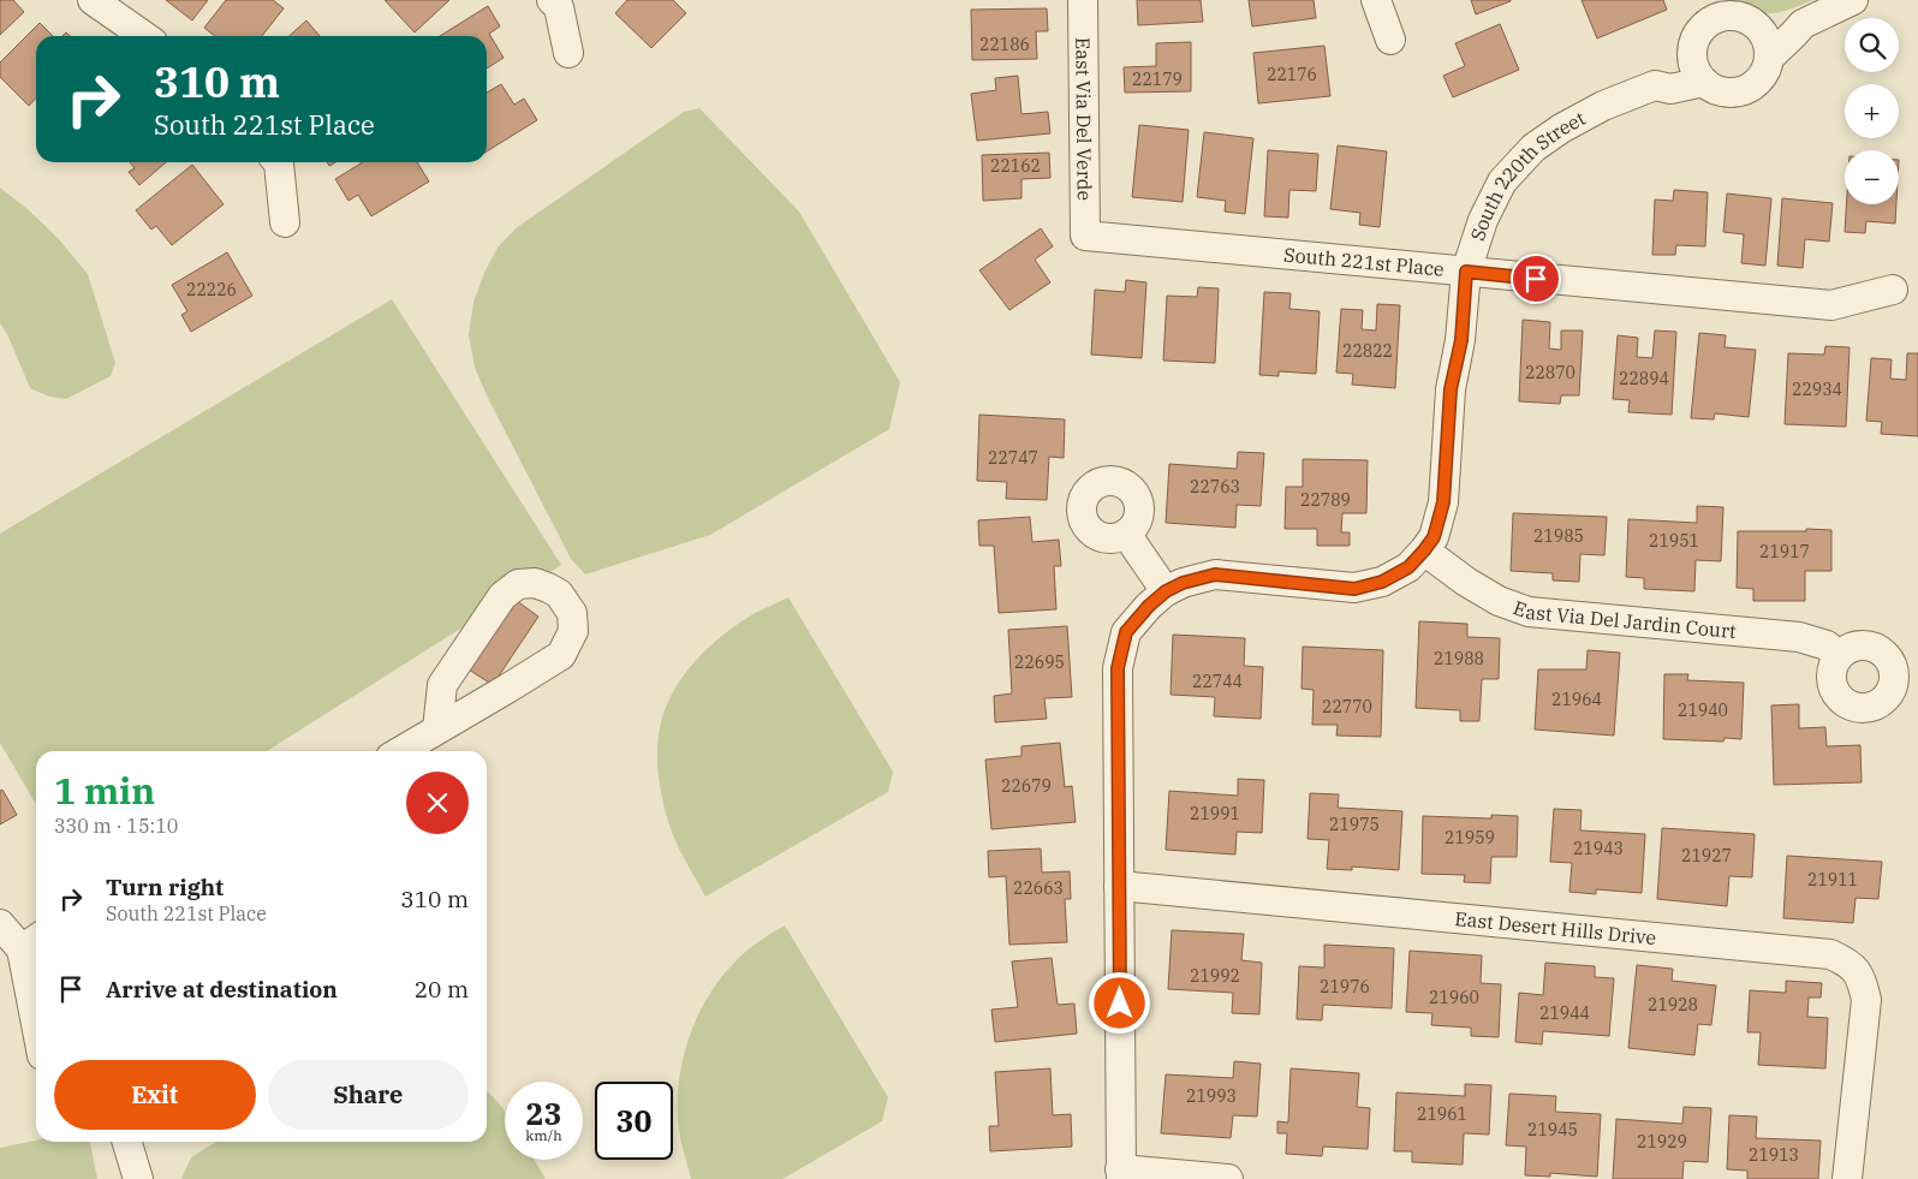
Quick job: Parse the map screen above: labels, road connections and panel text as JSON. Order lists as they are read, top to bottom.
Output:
{
  "streets": {
    "street": [
      "East Via Del Verde",
      "South 220th Street",
      "South 221st Place",
      "East Via Del Jardin Court",
      "East Desert Hills Drive"
    ]
  },
  "crossings": [
    ["East Via Del Verde", "South 221st Place"],
    ["South 220th Street", "South 221st Place"],
    ["South 220th Street", "East Via Del Jardin Court"],
    ["South 220th Street", "East Desert Hills Drive"]
  ],
  "house_numbers": [
    "22186",
    "22176",
    "22179",
    "22162",
    "22226",
    "22822",
    "22870",
    "22894",
    "22934",
    "22747",
    "22763",
    "22789",
    "21985",
    "21951",
    "21917",
    "21988",
    "22695",
    "22744",
    "21964",
    "22770",
    "21940",
    "22679",
    "21991",
    "21975",
    "21959",
    "21943",
    "21927",
    "21911",
    "22663",
    "21992",
    "21976",
    "21960",
    "21928",
    "21944",
    "21993",
    "21961",
    "21945",
    "21929",
    "21913"
  ],
  "page": {
    "map_buttons": ["+", "−"],
    "turn": ["310 m", "South 221st Place"],
    "heading": ["1 min", "330 m · 15:10"],
    "list": [
      {
        "name": "Turn right",
        "note": "South 221st Place",
        "value": "310 m"
      },
      {
        "name": "Arrive at destination",
        "value": "20 m"
      }
    ],
    "buttons": ["Exit", "Share"],
    "speed": "23 km/h",
    "limit": "30"
  }
}
